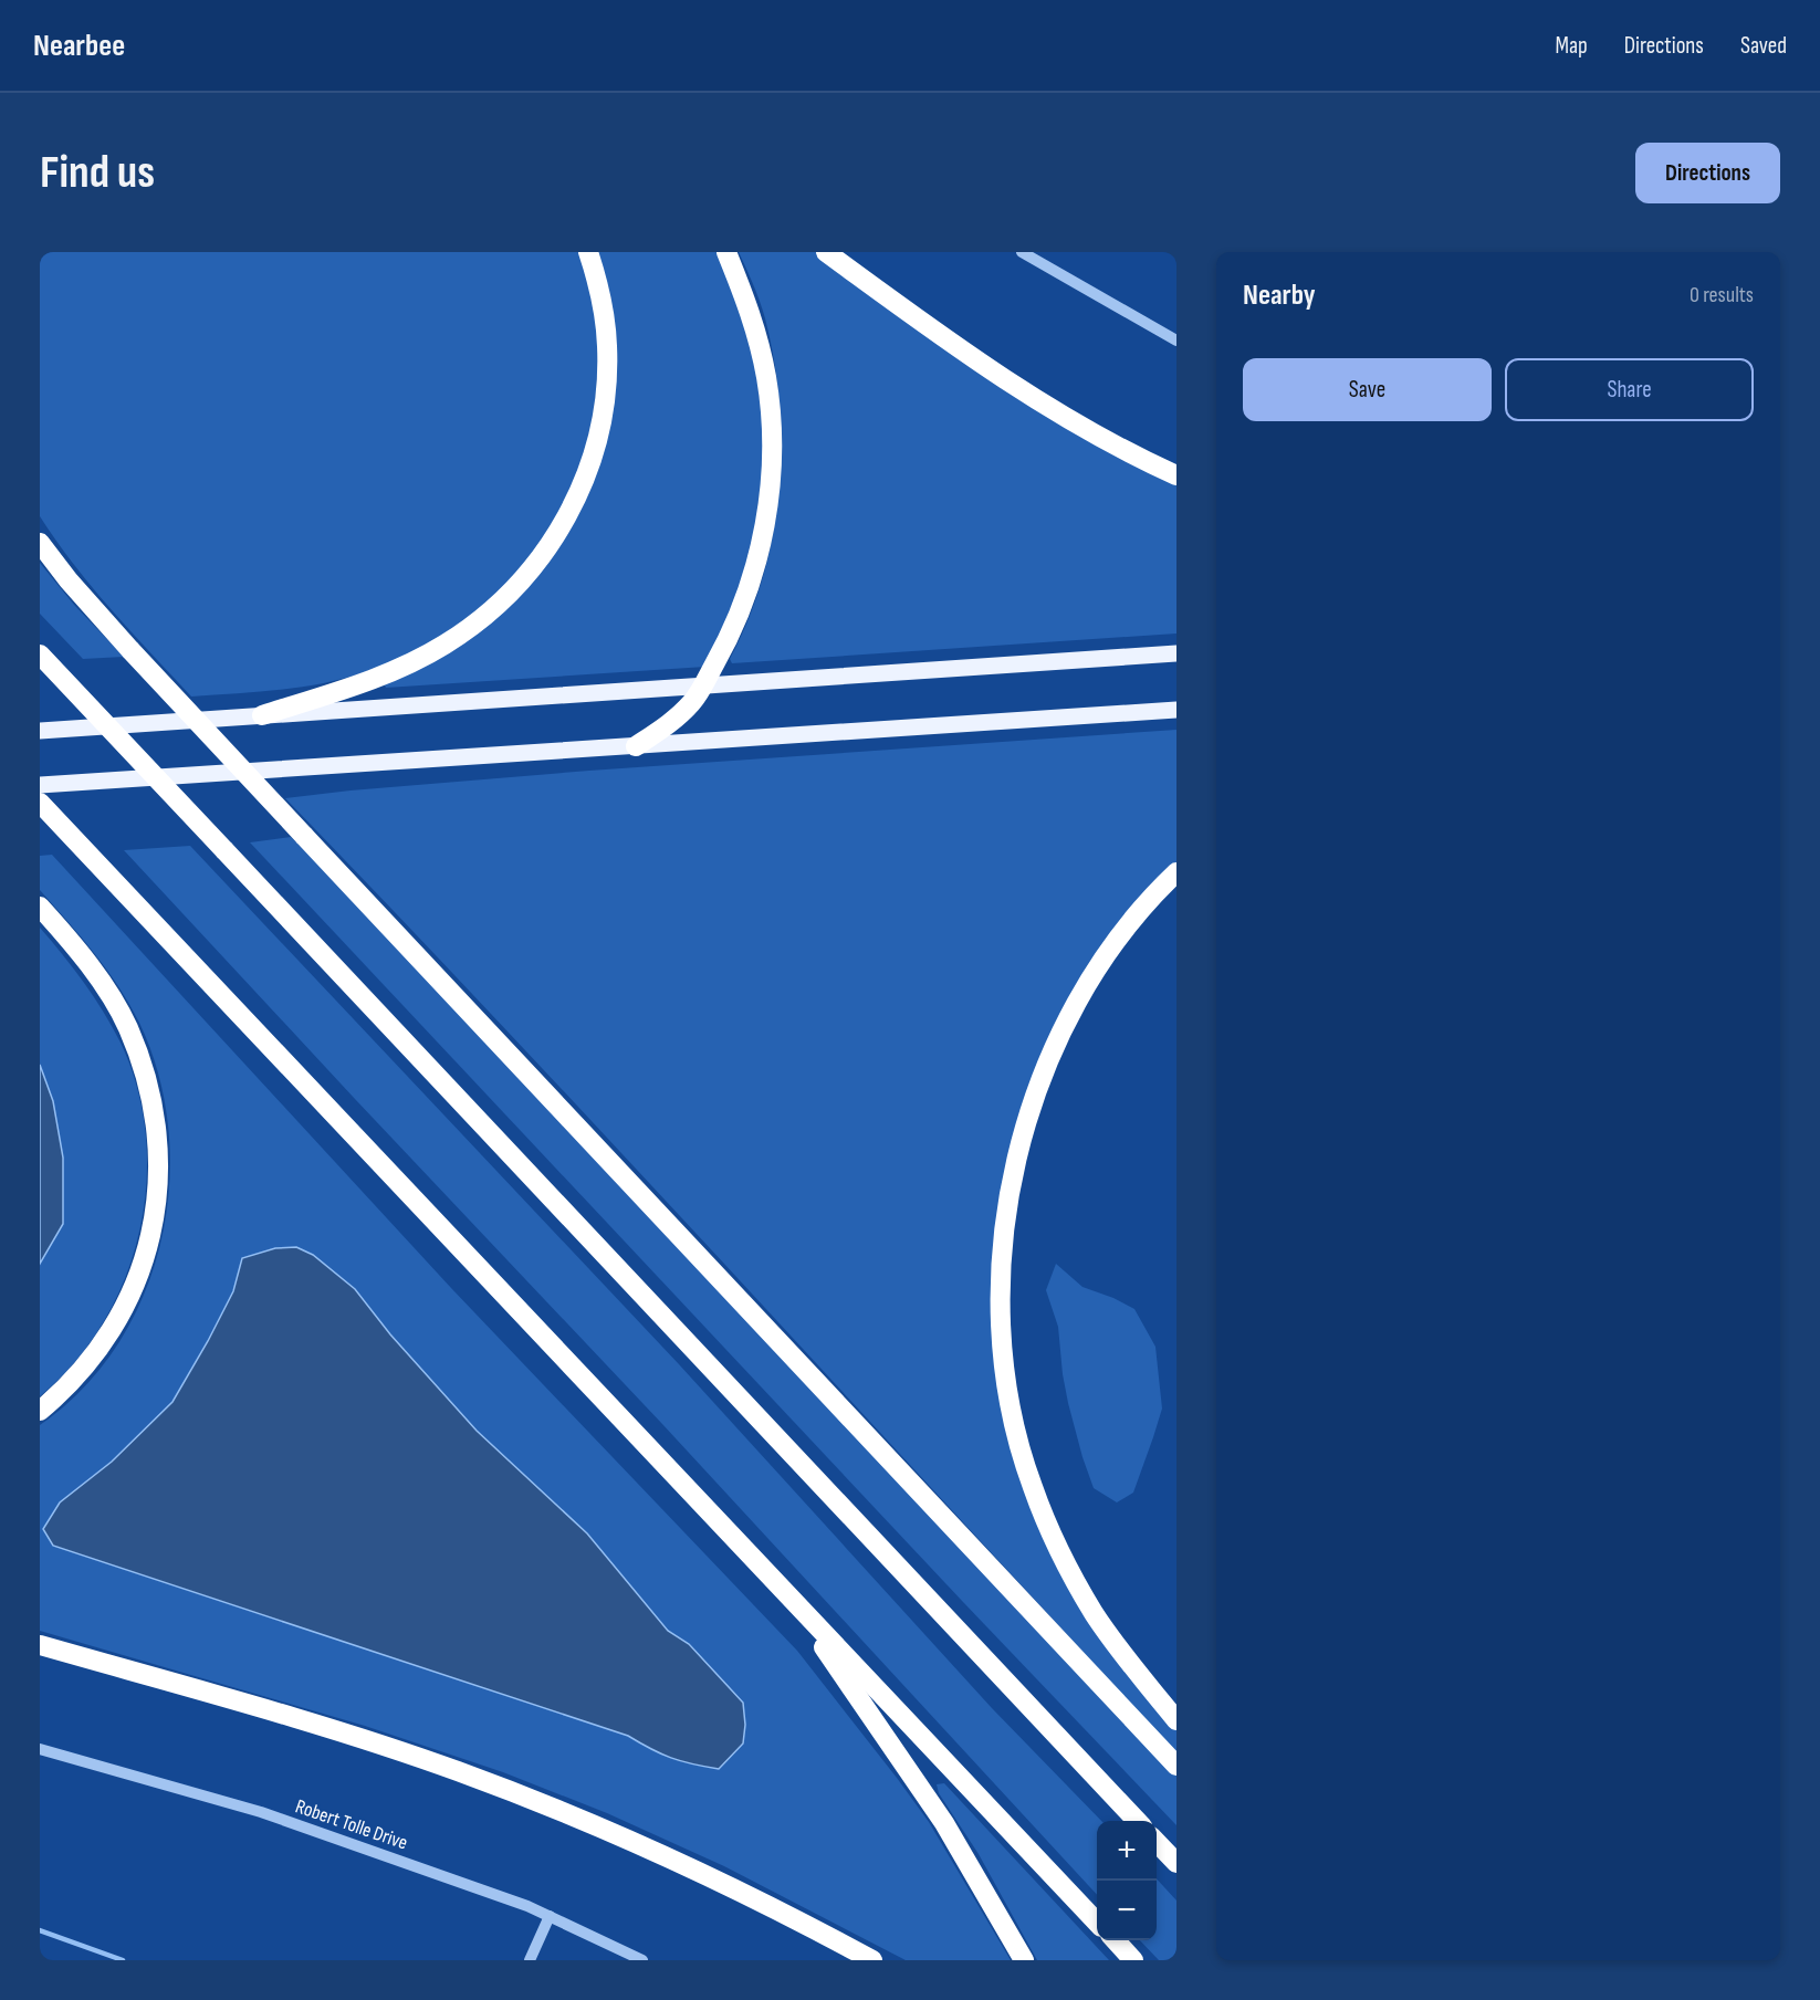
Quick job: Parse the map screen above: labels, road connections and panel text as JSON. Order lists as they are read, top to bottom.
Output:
{
  "streets": {
    "street": ["Robert Tolle Drive"]
  },
  "page": {
    "header": "Nearbee",
    "nav": ["Map", "Directions", "Saved"],
    "buttons": [
      "Directions",
      ["Save", "Share"]
    ],
    "title": "Find us",
    "heading": ["Nearby", "0 results"],
    "map_buttons": ["+", "−"]
  }
}
